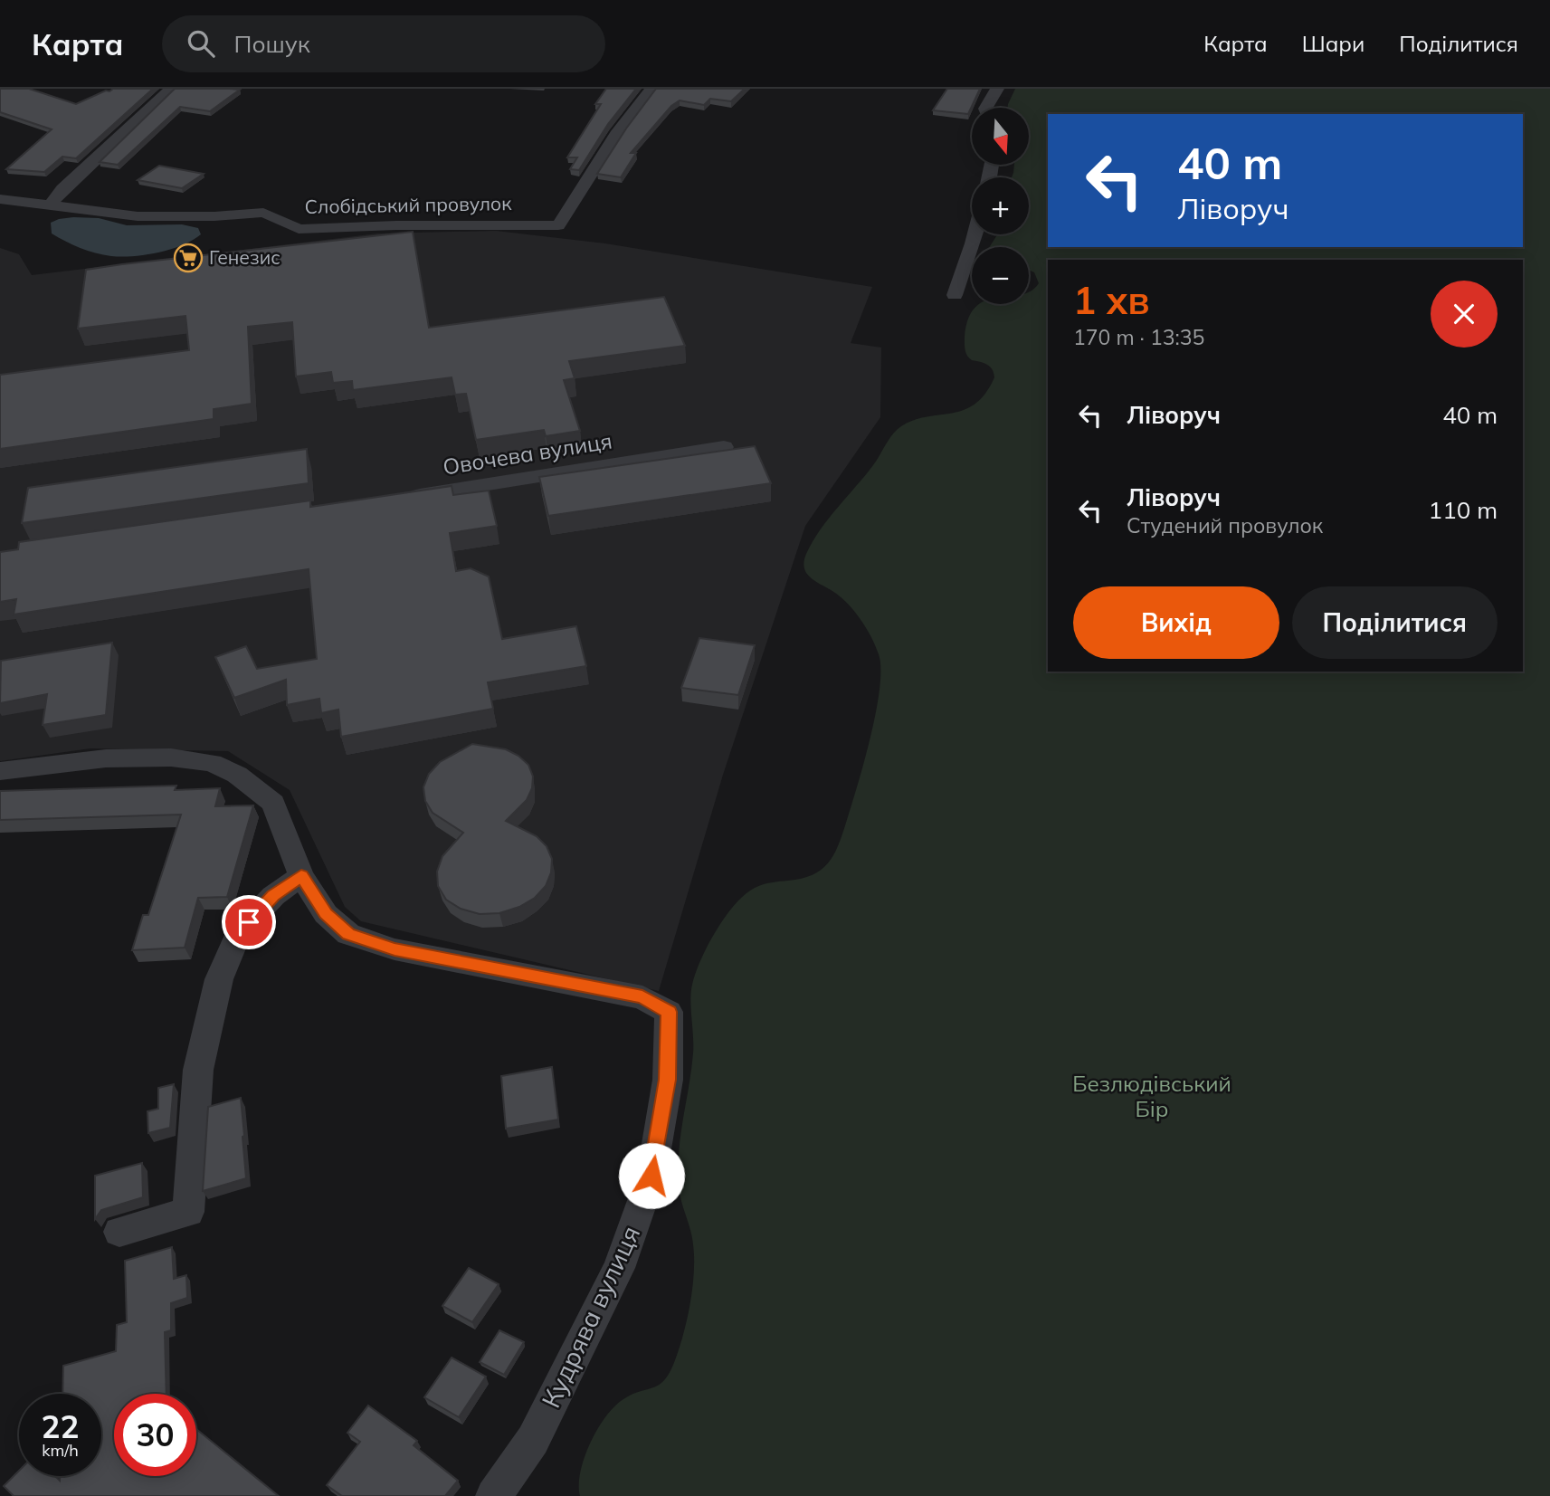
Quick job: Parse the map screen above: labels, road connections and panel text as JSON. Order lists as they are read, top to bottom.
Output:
{
  "streets": {
    "street": ["Слобідський провулок", "Овочева вулиця", "Кудрява вулиця"]
  },
  "parks": ["Безлюдівський Бір"],
  "places": {
    "supermarket": ["Генезис"]
  },
  "north": "bottom",
  "page": {
    "header": "Карта",
    "search": "Пошук",
    "nav": ["Карта", "Шари", "Поділитися"],
    "map_buttons": ["+", "−"],
    "turn": ["40 m", "Ліворуч"],
    "heading": ["1 хв", "170 m · 13:35"],
    "list": [
      {
        "name": "Ліворуч",
        "value": "40 m"
      },
      {
        "name": "Ліворуч",
        "note": "Студений провулок",
        "value": "110 m"
      }
    ],
    "buttons": ["Вихід", "Поділитися"],
    "speed": "22 km/h",
    "limit": "30"
  }
}
